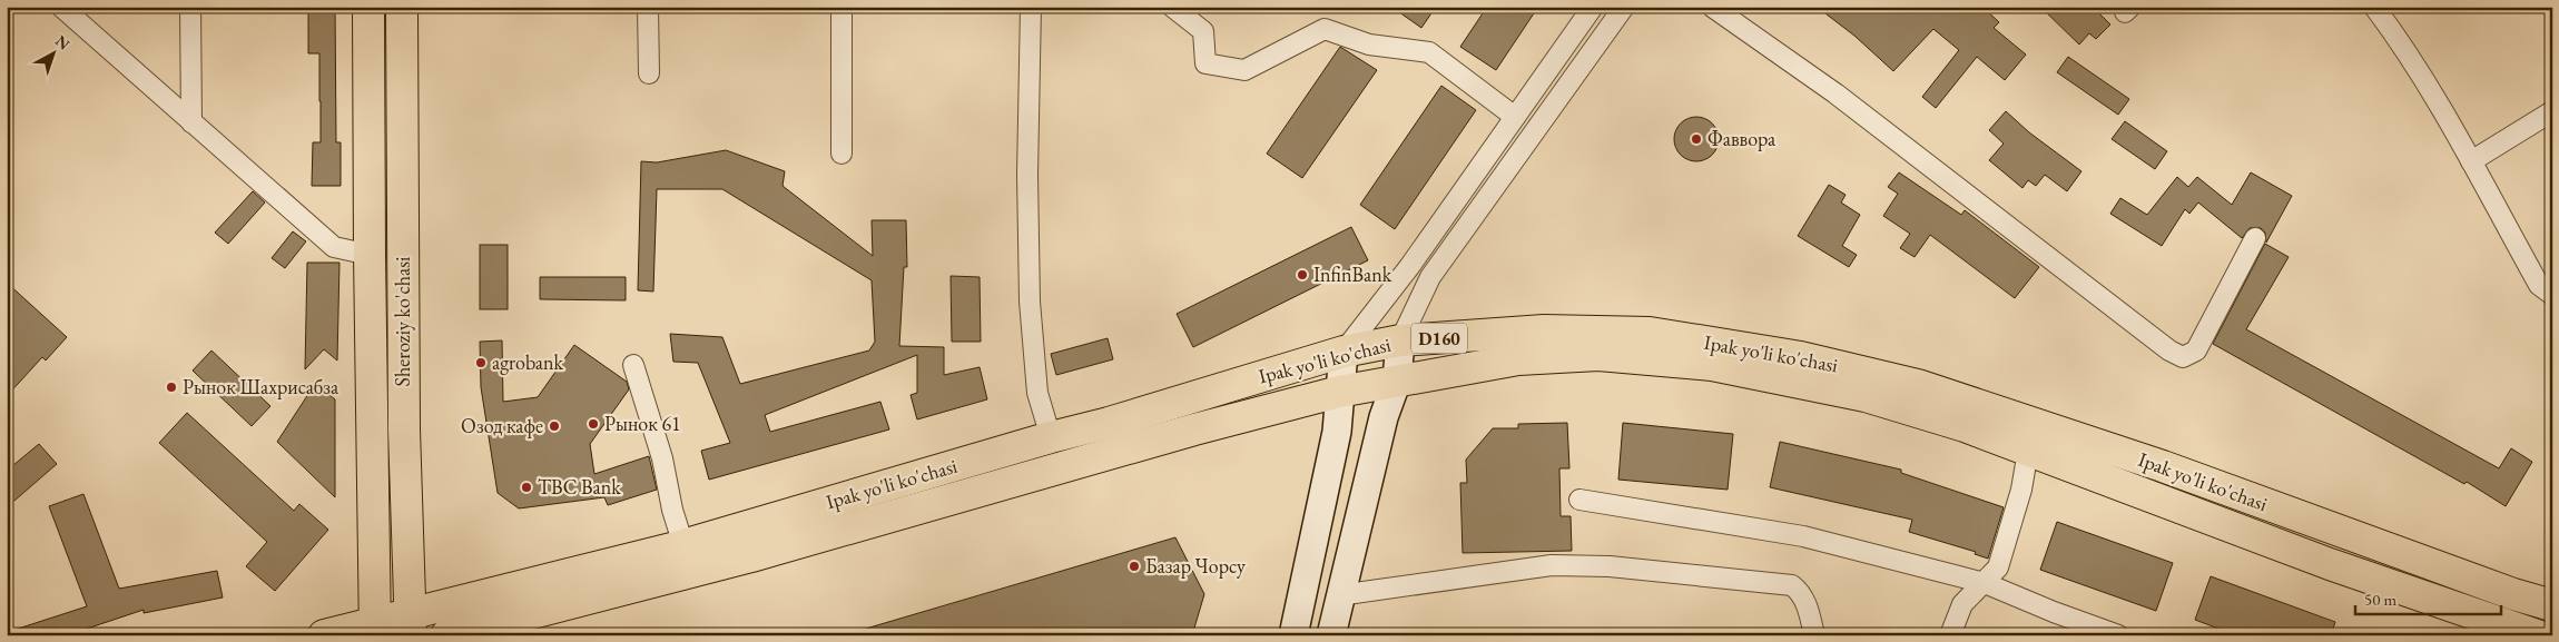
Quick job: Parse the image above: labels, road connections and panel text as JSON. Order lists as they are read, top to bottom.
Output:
{
  "streets": {
    "main road": ["Sheroziy ko'chasi", "D160", "Ipak yo'li ko'chasi"]
  },
  "crossings": [
    ["Sheroziy ko'chasi", "Ipak yo'li ko'chasi"]
  ],
  "places": [
    "Фаввора",
    "InfinBank",
    "agrobank",
    "Рынок Шахрисабза",
    "Рынок 61",
    "Озод кафе",
    "TBC Bank",
    "Базар Чорсу"
  ],
  "scale_bar": "50 m",
  "north": "top right"
}
